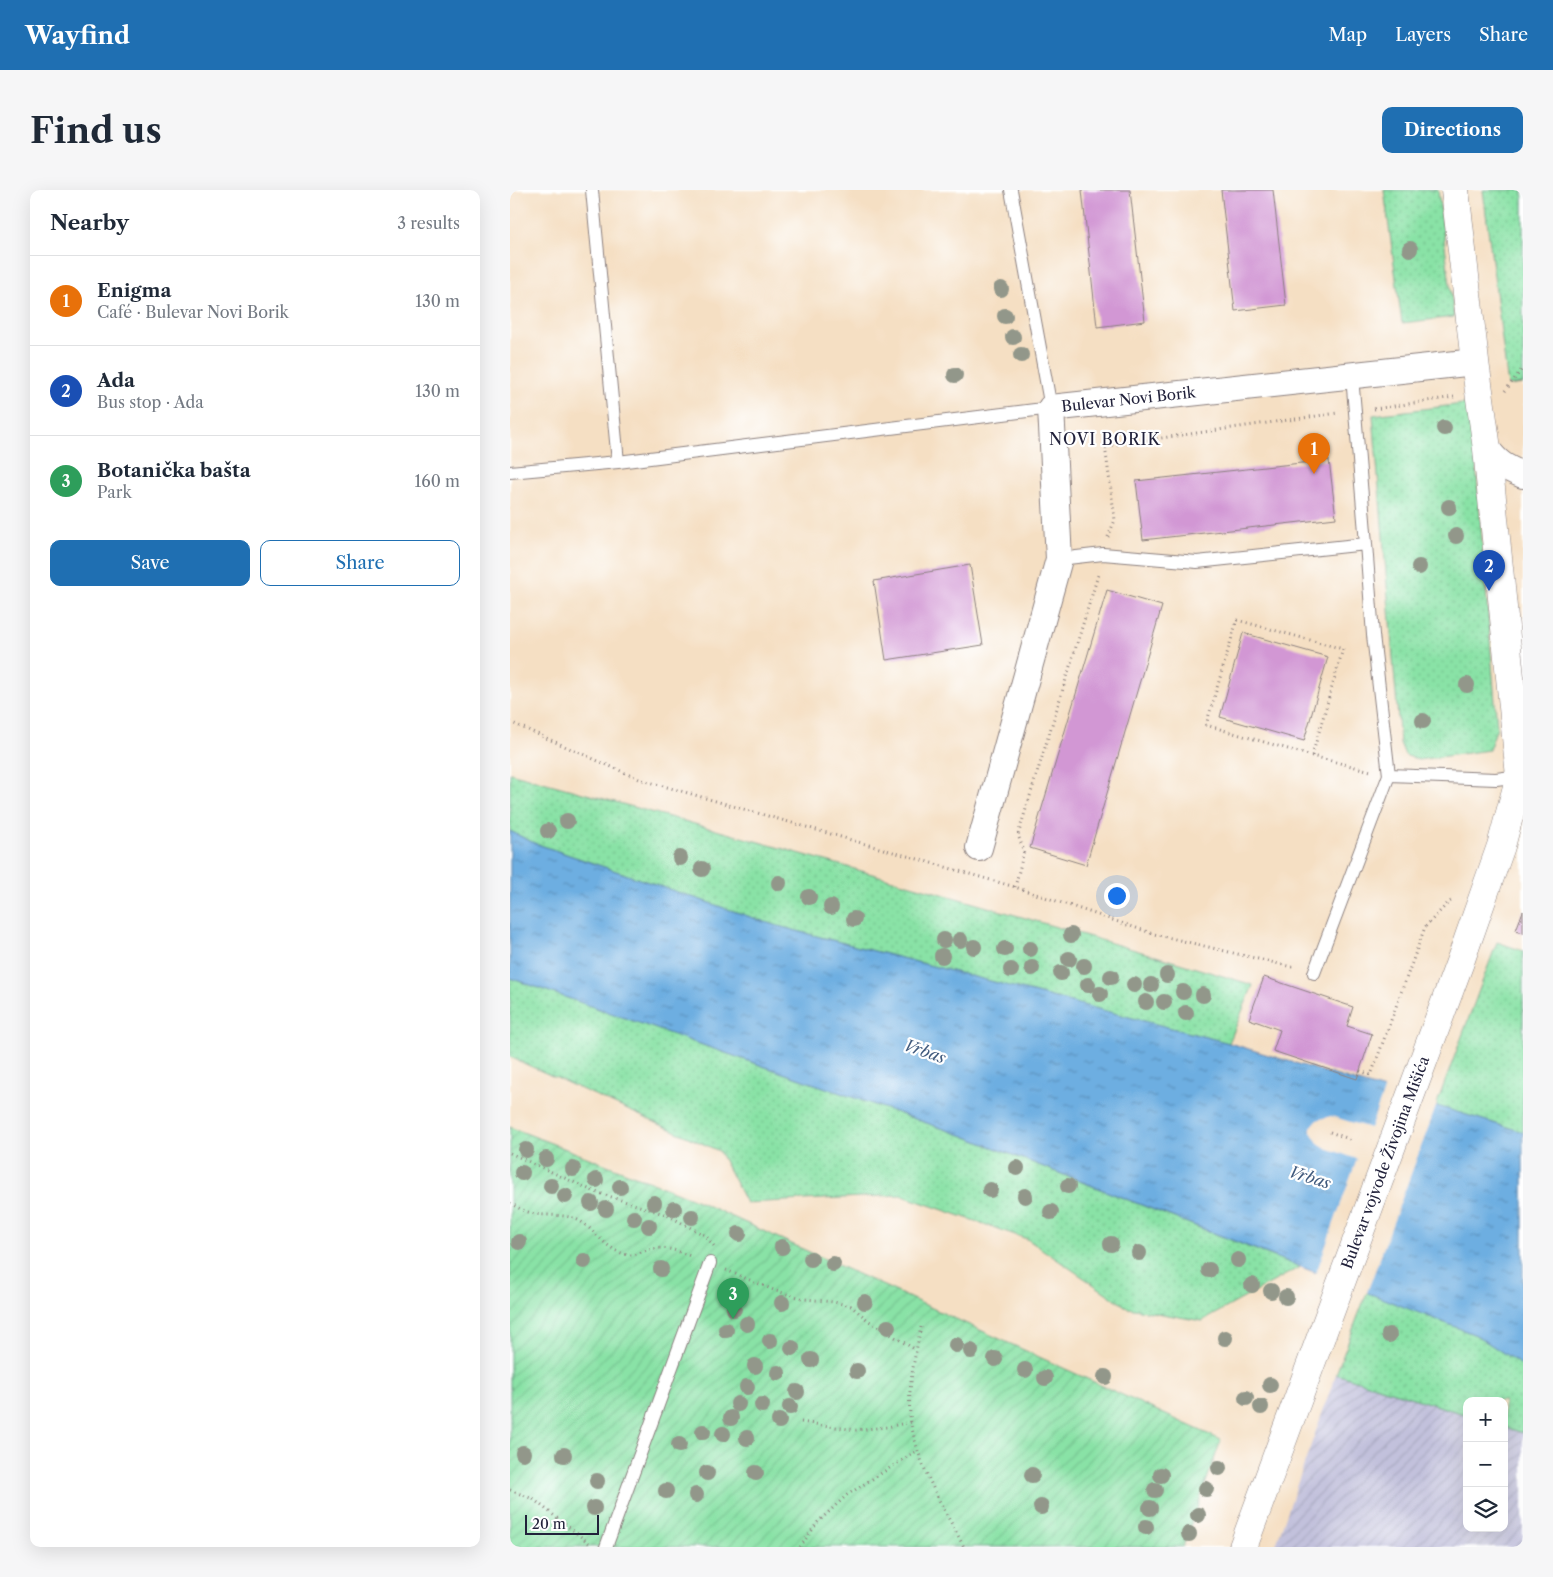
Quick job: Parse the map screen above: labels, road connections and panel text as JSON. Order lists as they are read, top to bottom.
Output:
{
  "streets": {
    "street": ["Bulevar Novi Borik", "Bulevar vojvode Živojina Mišića"]
  },
  "districts": ["NOVI BORIK"],
  "water": ["Vrbas"],
  "scale_bar": "20 m",
  "page": {
    "header": "Wayfind",
    "nav": ["Map", "Layers", "Share"],
    "buttons": [
      "Directions",
      ["Save", "Share"]
    ],
    "title": "Find us",
    "heading": ["Nearby", "3 results"],
    "list": [
      {
        "mark": "1",
        "name": "Enigma",
        "note": "Café · Bulevar Novi Borik",
        "value": "130 m"
      },
      {
        "mark": "2",
        "name": "Ada",
        "note": "Bus stop · Ada",
        "value": "130 m"
      },
      {
        "mark": "3",
        "name": "Botanička bašta",
        "note": "Park",
        "value": "160 m"
      }
    ],
    "pins": ["1", "2", "3"],
    "map_buttons": ["+", "−"],
    "scale": "20 m"
  }
}
